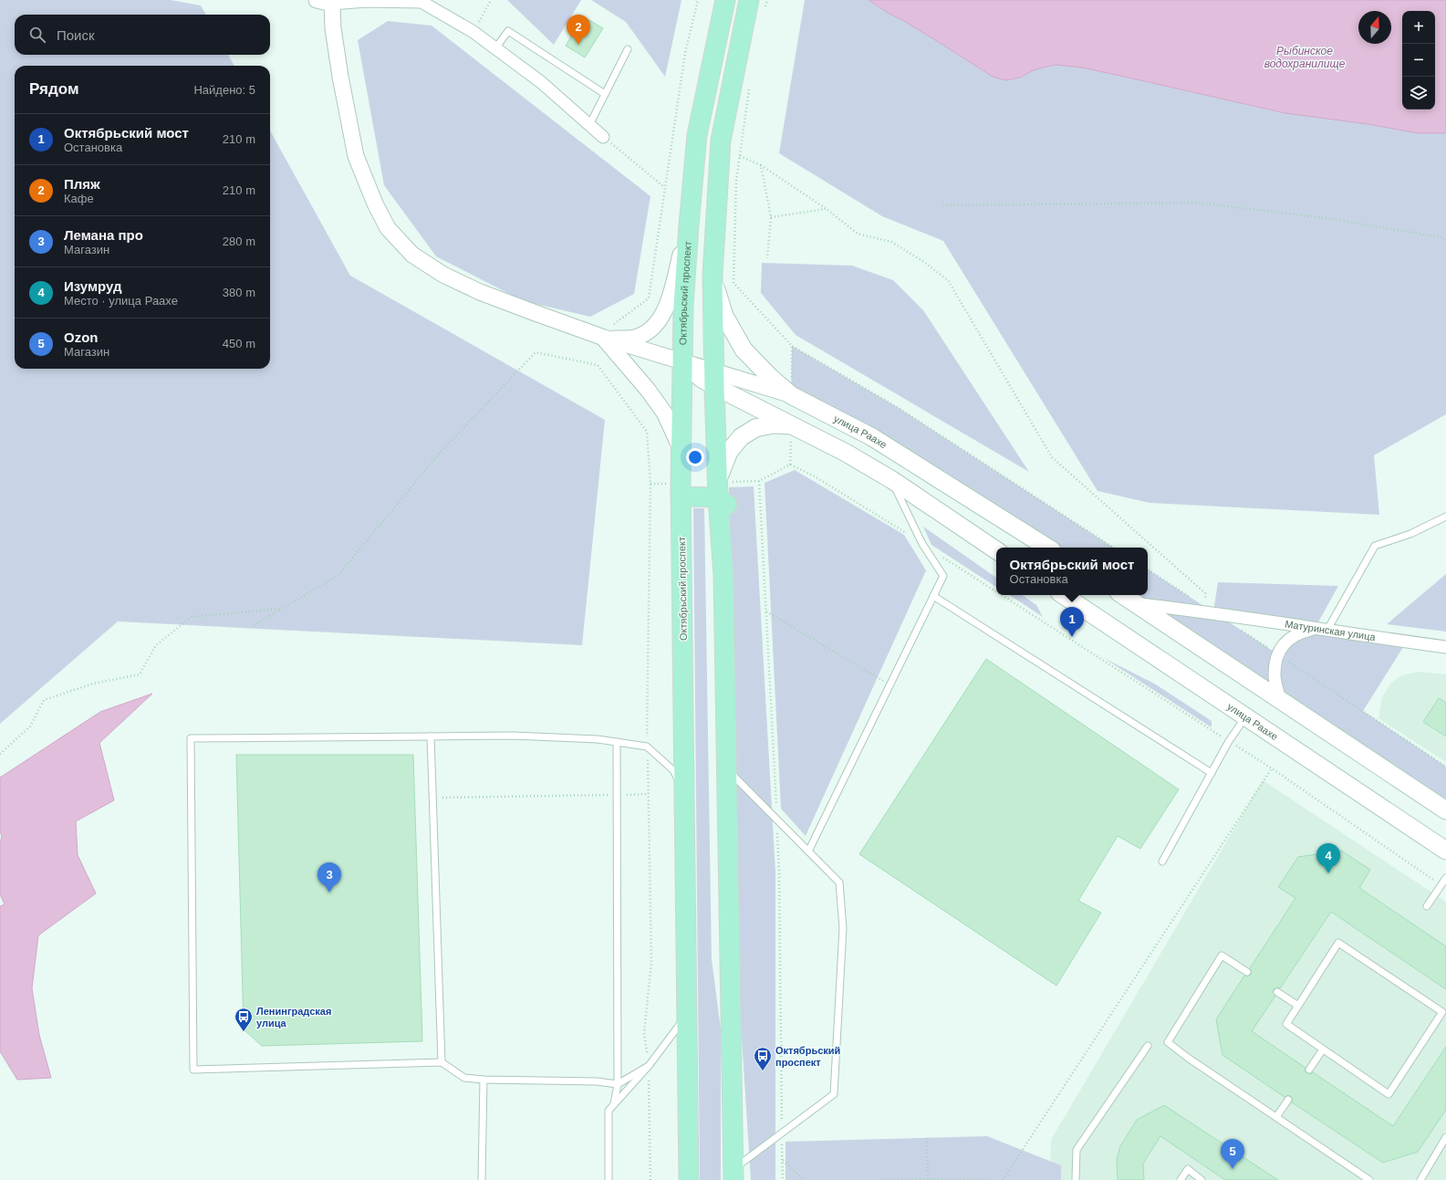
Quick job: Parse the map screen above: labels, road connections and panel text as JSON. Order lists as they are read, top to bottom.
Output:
{
  "streets": {
    "main road": ["Октябрьский проспект", "улица Раахе"],
    "street": ["Матуринская улица"]
  },
  "water": ["Рыбинское водохранилище"],
  "places": {
    "bus stop": ["Ленинградская улица", "Октябрьский проспект"]
  },
  "north": "top",
  "page": {
    "map_buttons": ["+", "−"],
    "pins": [
      "2",
      "1",
      "4",
      "3",
      "5"
    ],
    "search": "Поиск",
    "heading": ["Рядом", "Найдено: 5"],
    "list": [
      {
        "mark": "1",
        "name": "Октябрьский мост",
        "note": "Остановка",
        "value": "210 m"
      },
      {
        "mark": "2",
        "name": "Пляж",
        "note": "Кафе",
        "value": "210 m"
      },
      {
        "mark": "3",
        "name": "Лемана про",
        "note": "Магазин",
        "value": "280 m"
      },
      {
        "mark": "4",
        "name": "Изумруд",
        "note": "Место · улица Раахе",
        "value": "380 m"
      },
      {
        "mark": "5",
        "name": "Ozon",
        "note": "Магазин",
        "value": "450 m"
      }
    ],
    "popup": ["Октябрьский мост", "Остановка"]
  }
}
